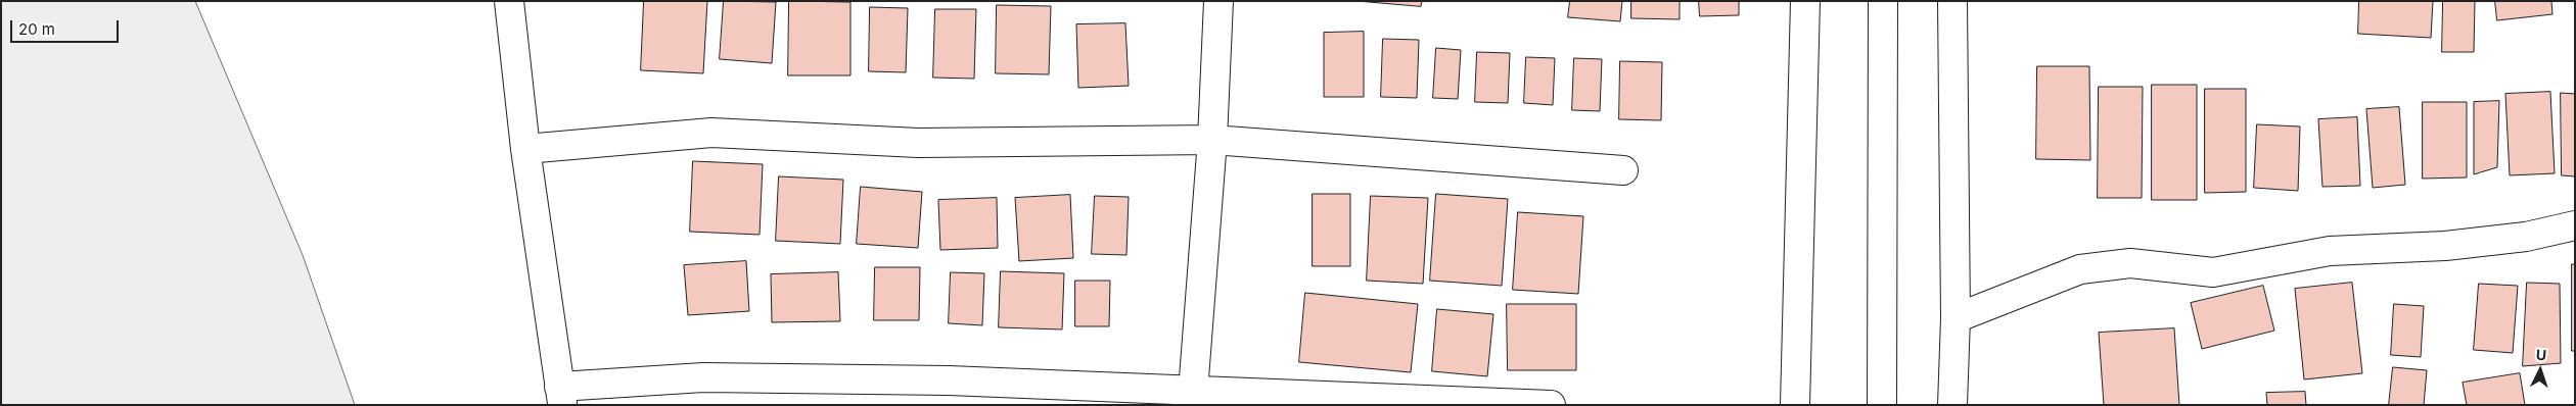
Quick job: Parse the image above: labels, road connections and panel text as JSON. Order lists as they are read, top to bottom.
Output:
{
  "scale_bar": "20 m",
  "north": "top"
}
